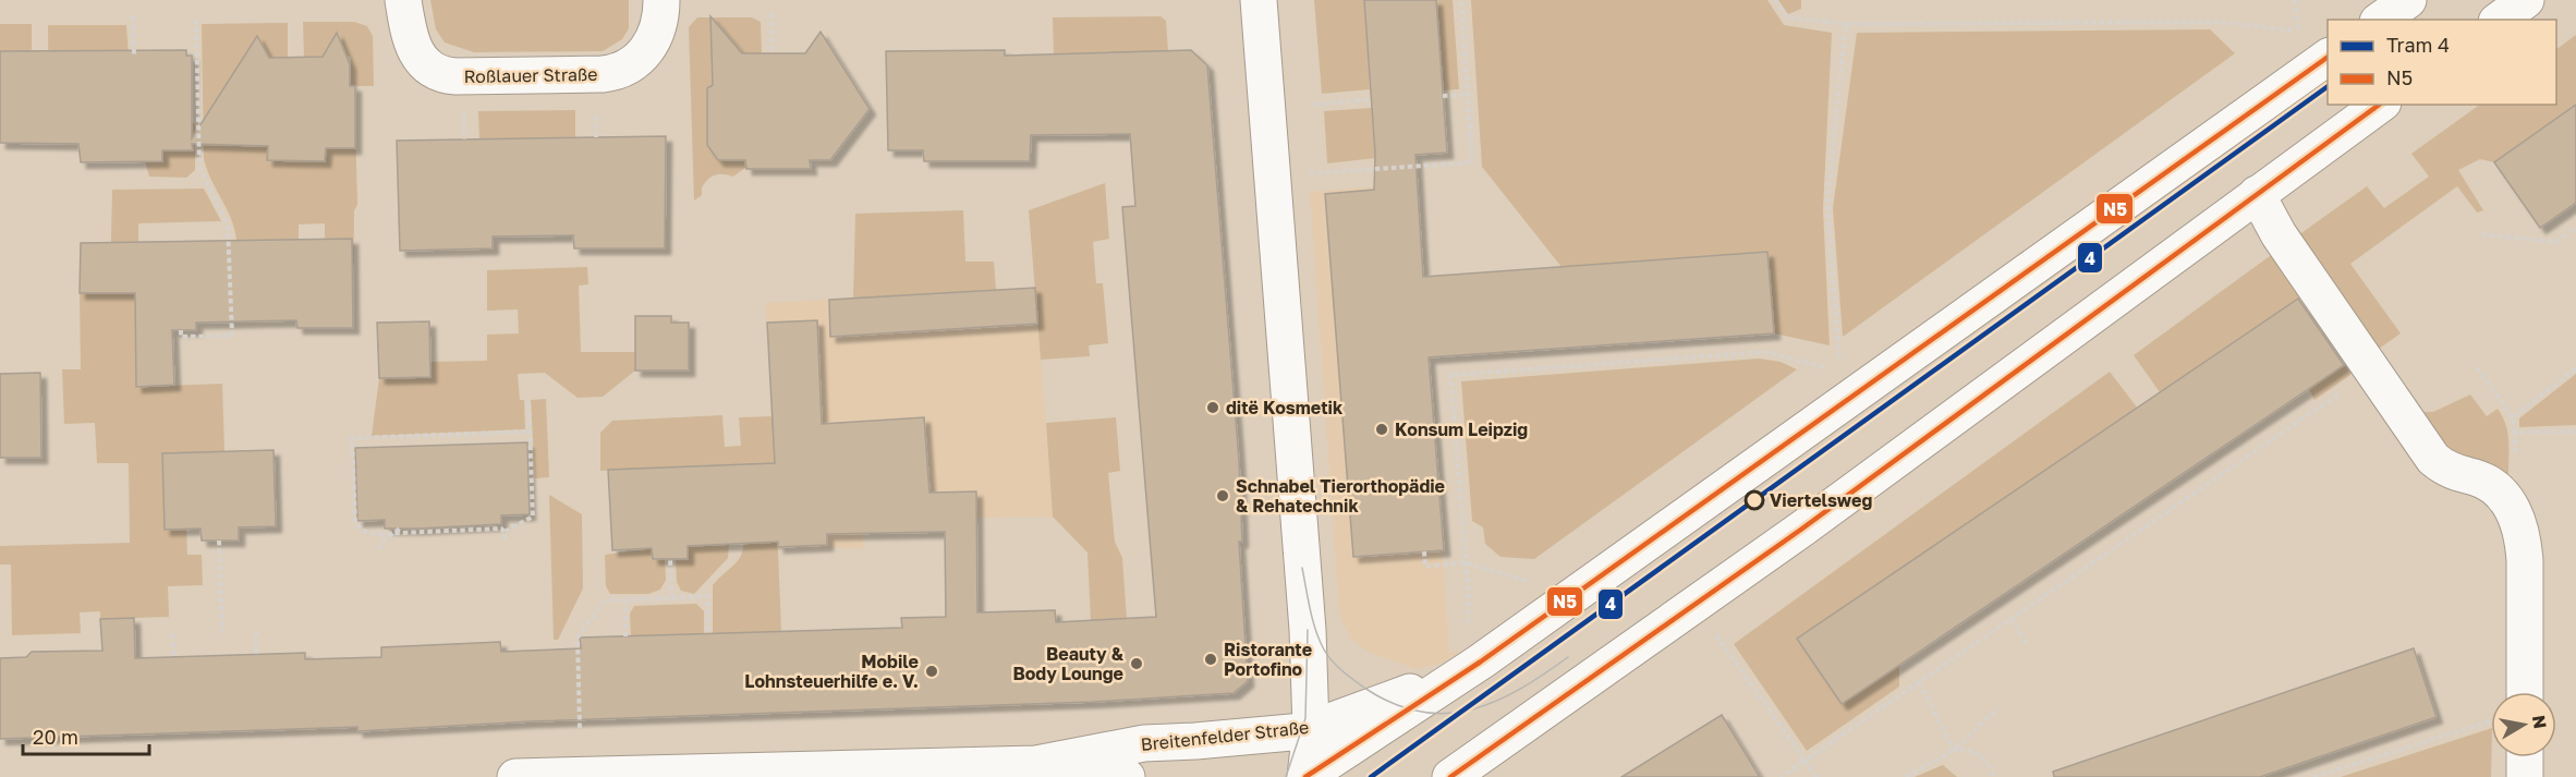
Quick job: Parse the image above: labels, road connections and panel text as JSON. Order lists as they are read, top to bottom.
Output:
{
  "streets": {
    "main road": ["Roßlauer Straße", "Breitenfelder Straße"]
  },
  "places": [
    "ditë Kosmetik",
    "Konsum Leipzig",
    "Schnabel Tierorthopädie & Rehatechnik",
    "Viertelsweg",
    "Ristorante Portofino",
    "Beauty & Body Lounge",
    "Mobile Lohnsteuerhilfe e. V."
  ],
  "lines": ["transit line N5", "tram line 4"],
  "legend": ["Tram 4", "N5"],
  "scale_bar": "20 m",
  "north": "right"
}
